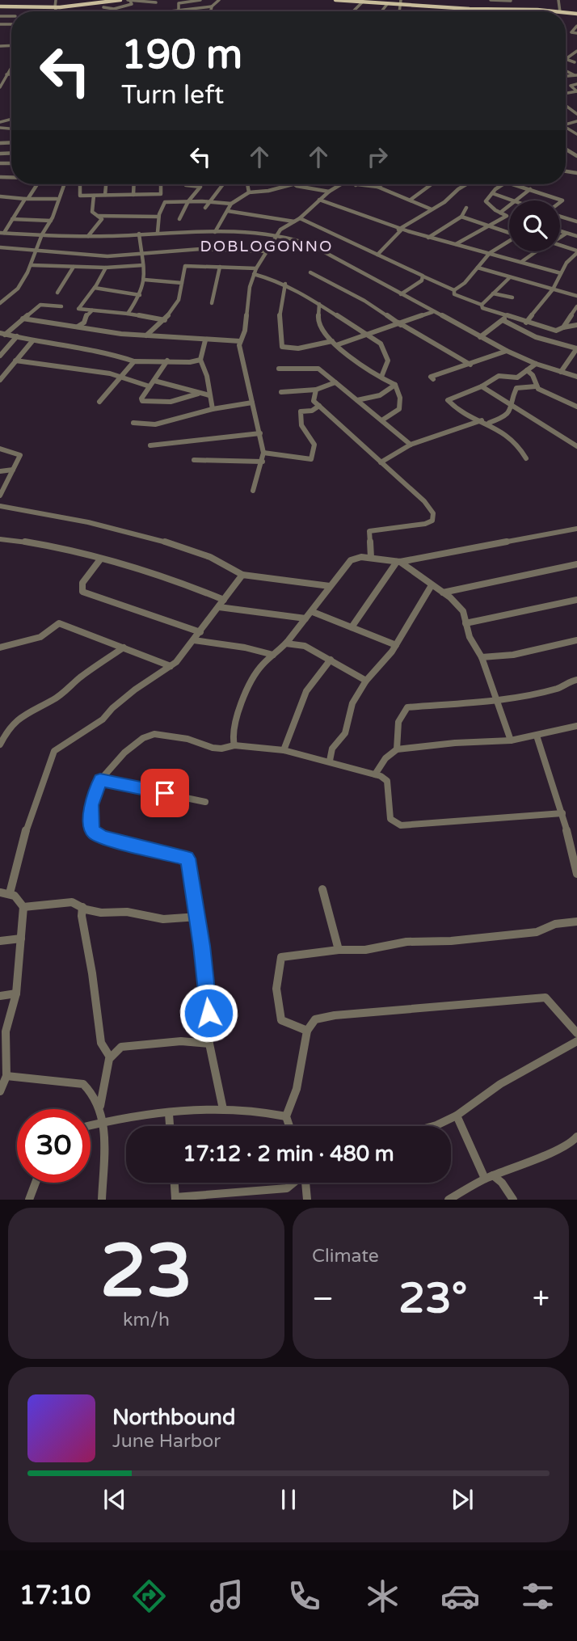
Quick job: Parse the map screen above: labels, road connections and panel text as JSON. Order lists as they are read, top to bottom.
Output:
{
  "districts": ["DOBLOGONNO"],
  "page": {
    "turn": ["190 m", "Turn left"],
    "limit": "30",
    "trip": "17:12 · 2 min · 480 m",
    "tile": [
      ["23", "km/h"],
      "Climate"
    ],
    "heat": ["−", "23°", "+"],
    "song": ["Northbound", "June Harbor"],
    "tabs": "17:10"
  }
}
